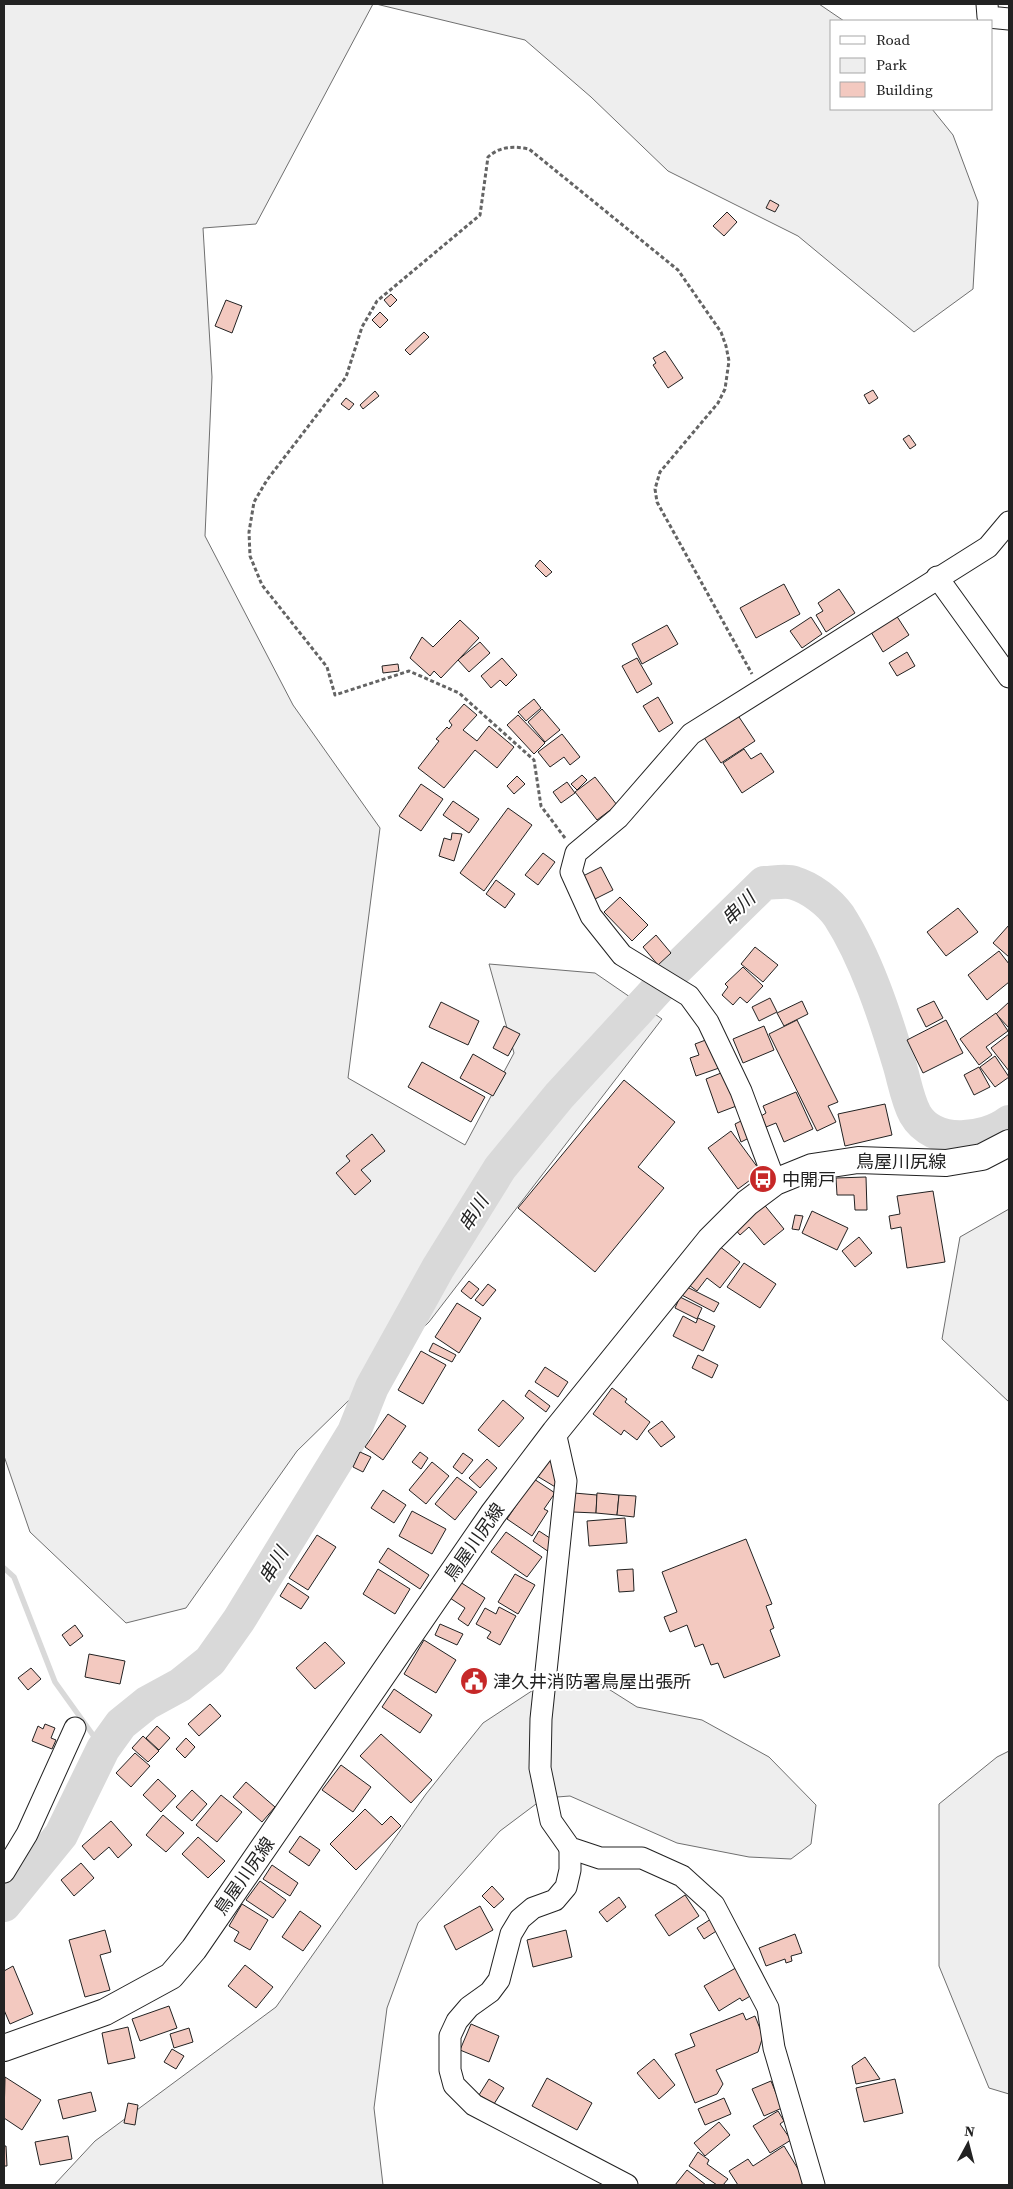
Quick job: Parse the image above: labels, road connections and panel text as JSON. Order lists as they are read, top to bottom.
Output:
{
  "streets": {
    "main road": ["鳥屋川尻線"]
  },
  "water": ["串川"],
  "places": {
    "bus stop": ["中開戸"],
    "public building": ["津久井消防署鳥屋出張所"]
  },
  "legend": ["Road", "Park", "Building"],
  "north": "top"
}
